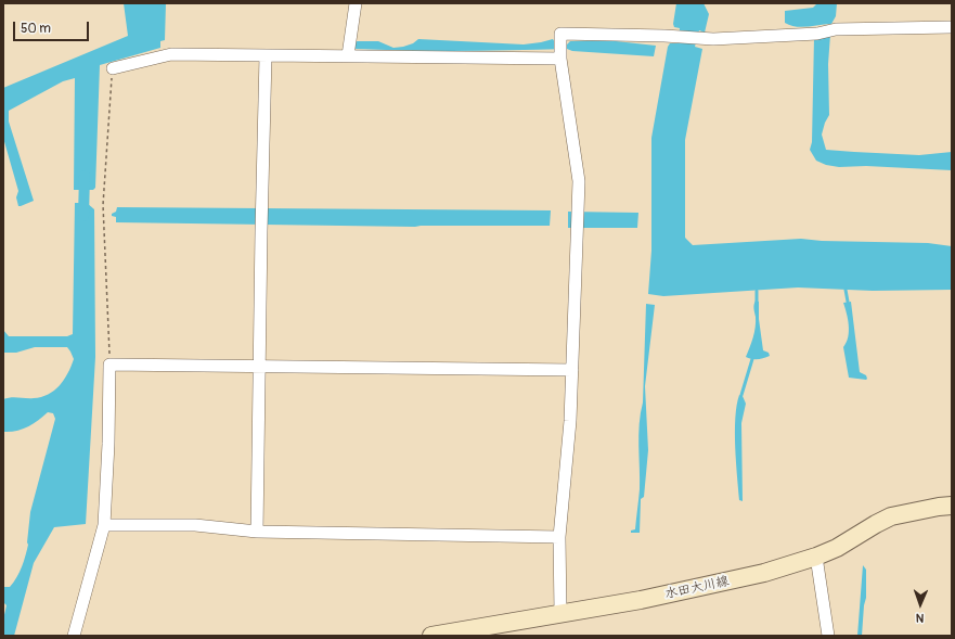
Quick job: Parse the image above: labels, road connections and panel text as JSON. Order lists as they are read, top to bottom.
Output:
{
  "streets": {
    "main road": ["水田大川線"]
  },
  "scale_bar": "50 m",
  "north": "bottom"
}
